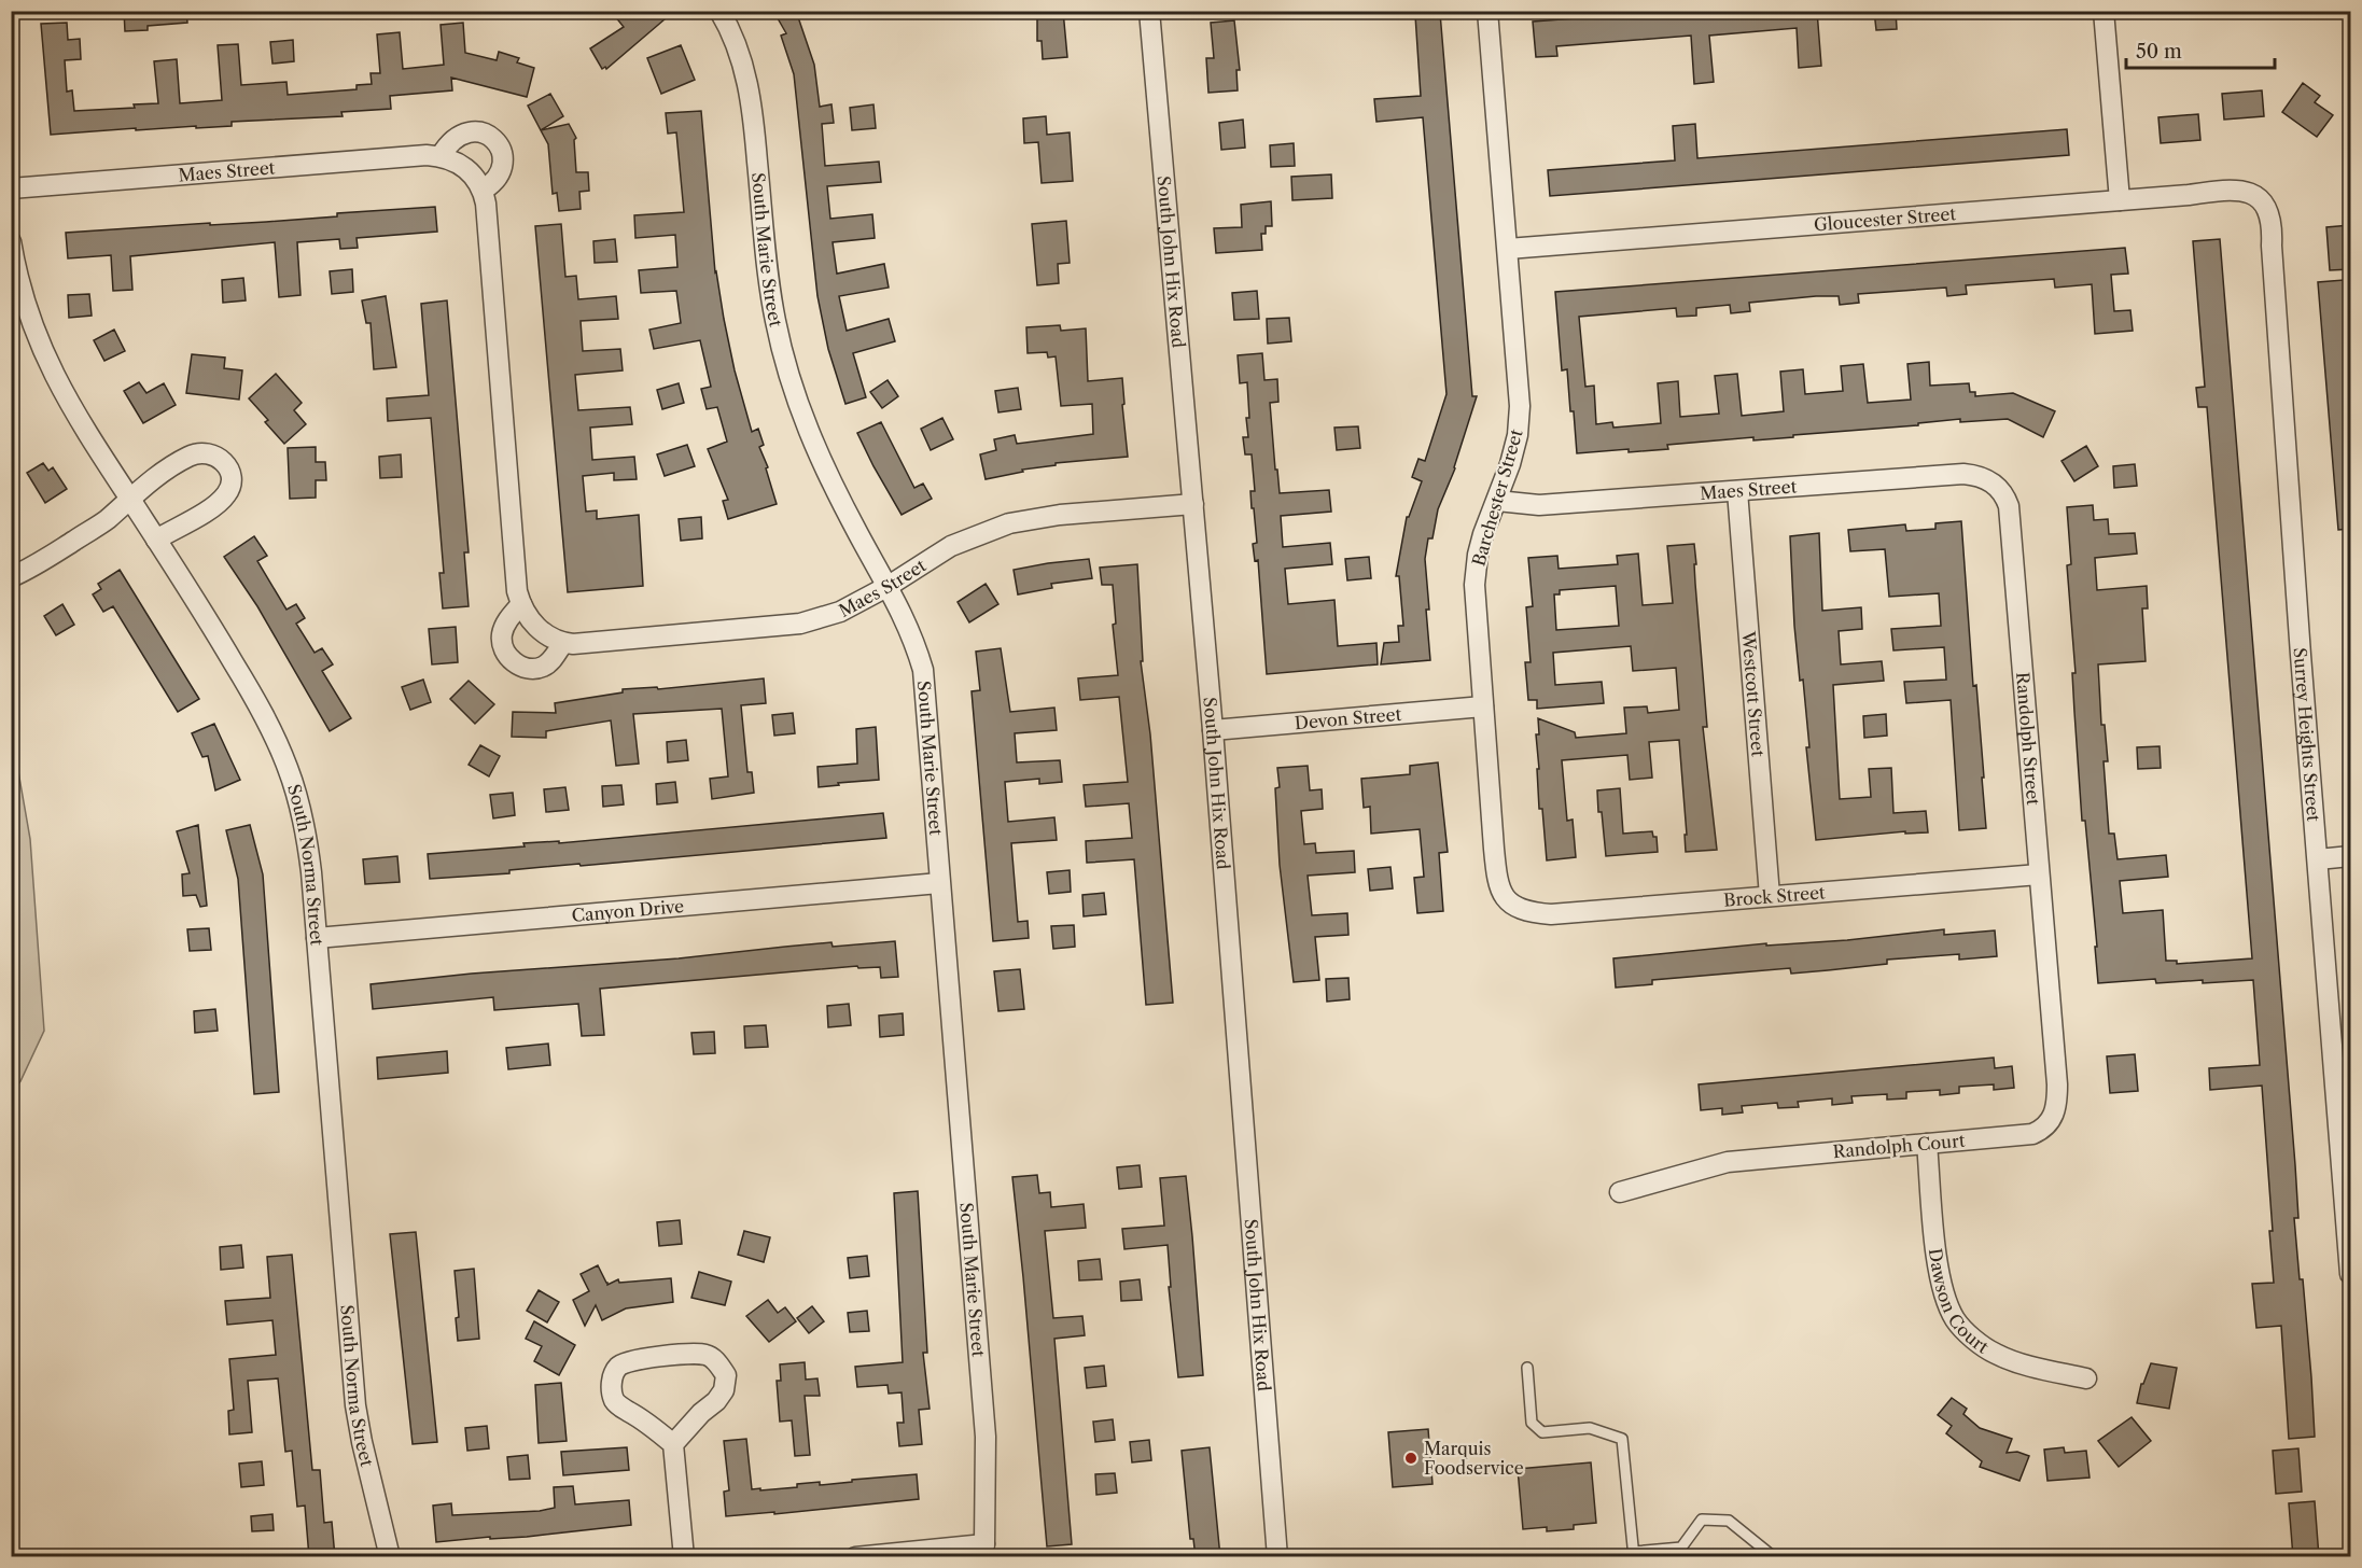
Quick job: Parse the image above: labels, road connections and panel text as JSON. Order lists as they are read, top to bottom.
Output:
{
  "streets": {
    "street": [
      "Maes Street",
      "Gloucester Street",
      "South Marie Street",
      "South John Hix Road",
      "Barchester Street",
      "Westcott Street",
      "Devon Street",
      "Surrey Heights Street",
      "Randolph Street",
      "South Norma Street",
      "Brock Street",
      "Canyon Drive",
      "Randolph Court",
      "Dawson Court"
    ]
  },
  "crossings": [
    ["Maes Street", "South Marie Street"],
    ["Maes Street", "South John Hix Road"],
    ["Maes Street", "Barchester Street"],
    ["Maes Street", "Westcott Street"],
    ["Maes Street", "Randolph Street"],
    ["Gloucester Street", "Barchester Street"],
    ["Gloucester Street", "Surrey Heights Street"],
    ["South Marie Street", "Canyon Drive"],
    ["South John Hix Road", "Devon Street"],
    ["Barchester Street", "Devon Street"],
    ["Barchester Street", "Brock Street"],
    ["Westcott Street", "Brock Street"],
    ["Randolph Street", "Brock Street"],
    ["Randolph Street", "Randolph Court"],
    ["South Norma Street", "Canyon Drive"],
    ["Randolph Court", "Dawson Court"]
  ],
  "places": ["Marquis Foodservice"],
  "scale_bar": "50 m"
}
